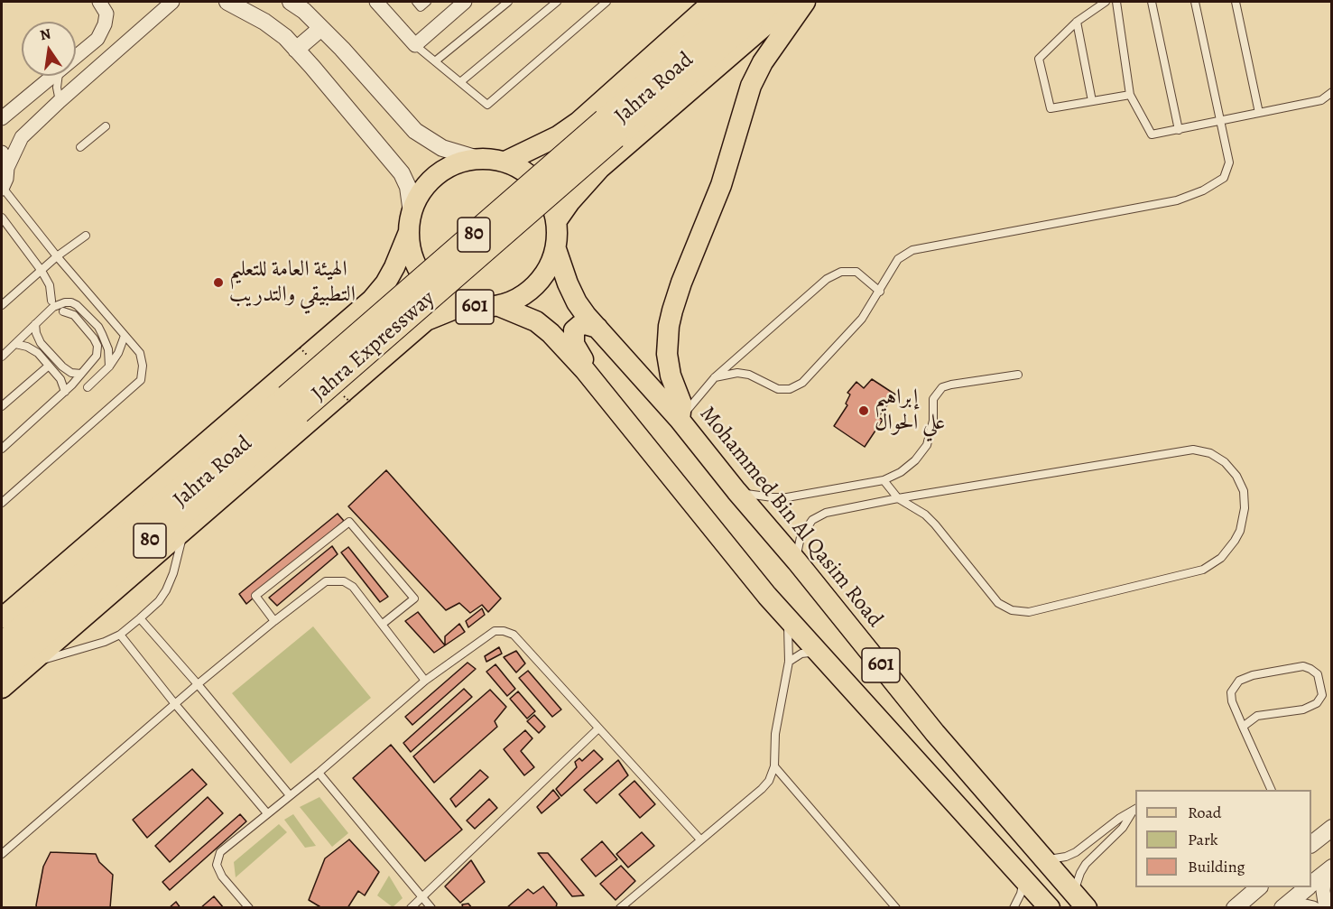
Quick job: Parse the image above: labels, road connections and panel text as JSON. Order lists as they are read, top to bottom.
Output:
{
  "streets": {
    "highway": ["80", "Jahra Expressway"],
    "main road": ["Jahra Road", "601", "Mohammed Bin Al Qasim Road"]
  },
  "crossings": [
    ["Jahra Road", "601"],
    ["Jahra Road", "Jahra Expressway"],
    ["Jahra Road", "Mohammed Bin Al Qasim Road"],
    ["601", "Mohammed Bin Al Qasim Road"]
  ],
  "places": ["الهيئة العامة للتعليم التطبيقي والتدريب", "إبراهيم علي الحوال"],
  "legend": ["Road", "Park", "Building"],
  "north": "top"
}
